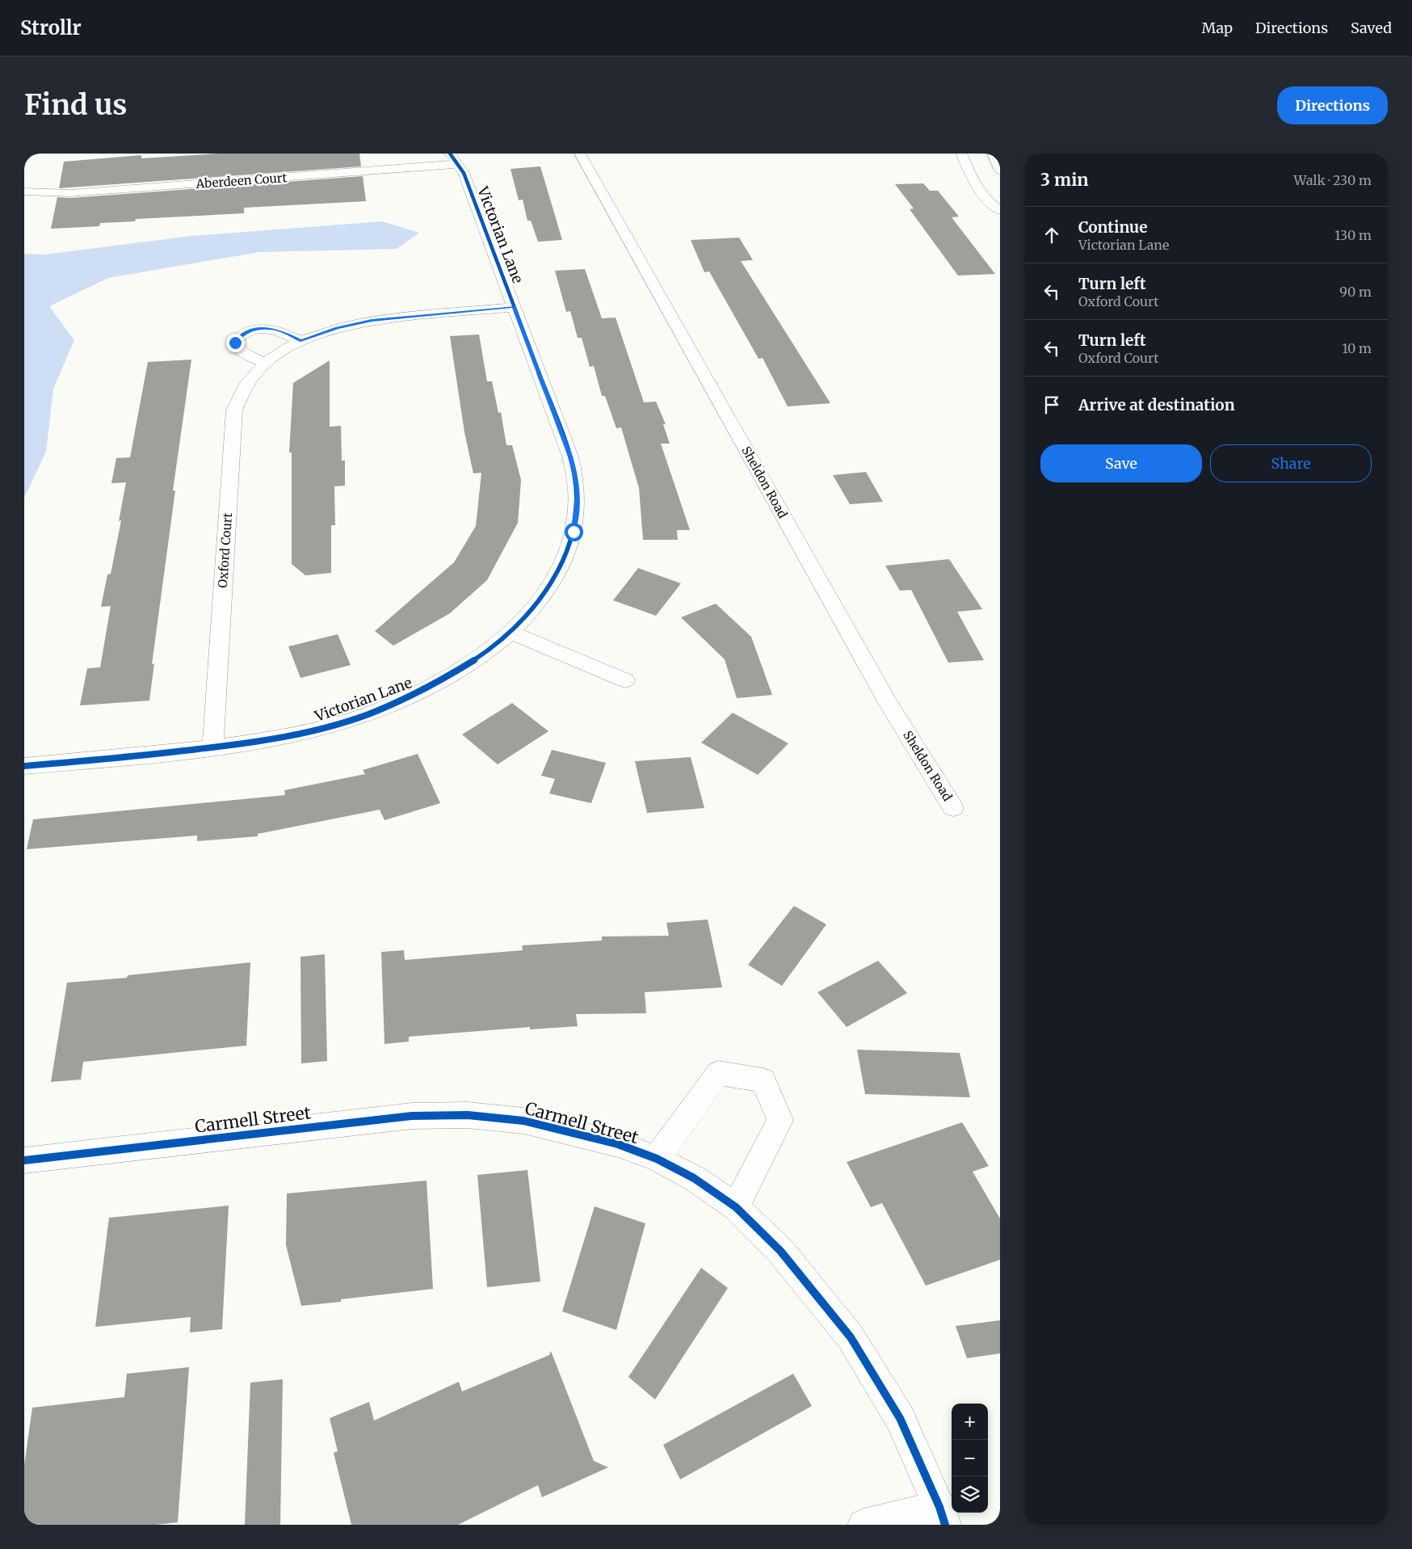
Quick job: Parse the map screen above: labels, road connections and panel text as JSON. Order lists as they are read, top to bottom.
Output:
{
  "streets": {
    "street": [
      "Aberdeen Court",
      "Victorian Lane",
      "Sheldon Road",
      "Oxford Court",
      "Carmell Street"
    ]
  },
  "crossings": [
    ["Aberdeen Court", "Victorian Lane"],
    ["Victorian Lane", "Oxford Court"]
  ],
  "page": {
    "header": "Strollr",
    "nav": ["Map", "Directions", "Saved"],
    "buttons": [
      "Directions",
      ["Save", "Share"]
    ],
    "title": "Find us",
    "heading": ["3 min", "Walk · 230 m"],
    "list": [
      ["Continue", "Victorian Lane", "130 m"],
      ["Turn left", "Oxford Court", "90 m"],
      ["Turn left", "Oxford Court", "10 m"],
      "Arrive at destination"
    ],
    "map_buttons": ["+", "−"]
  }
}
